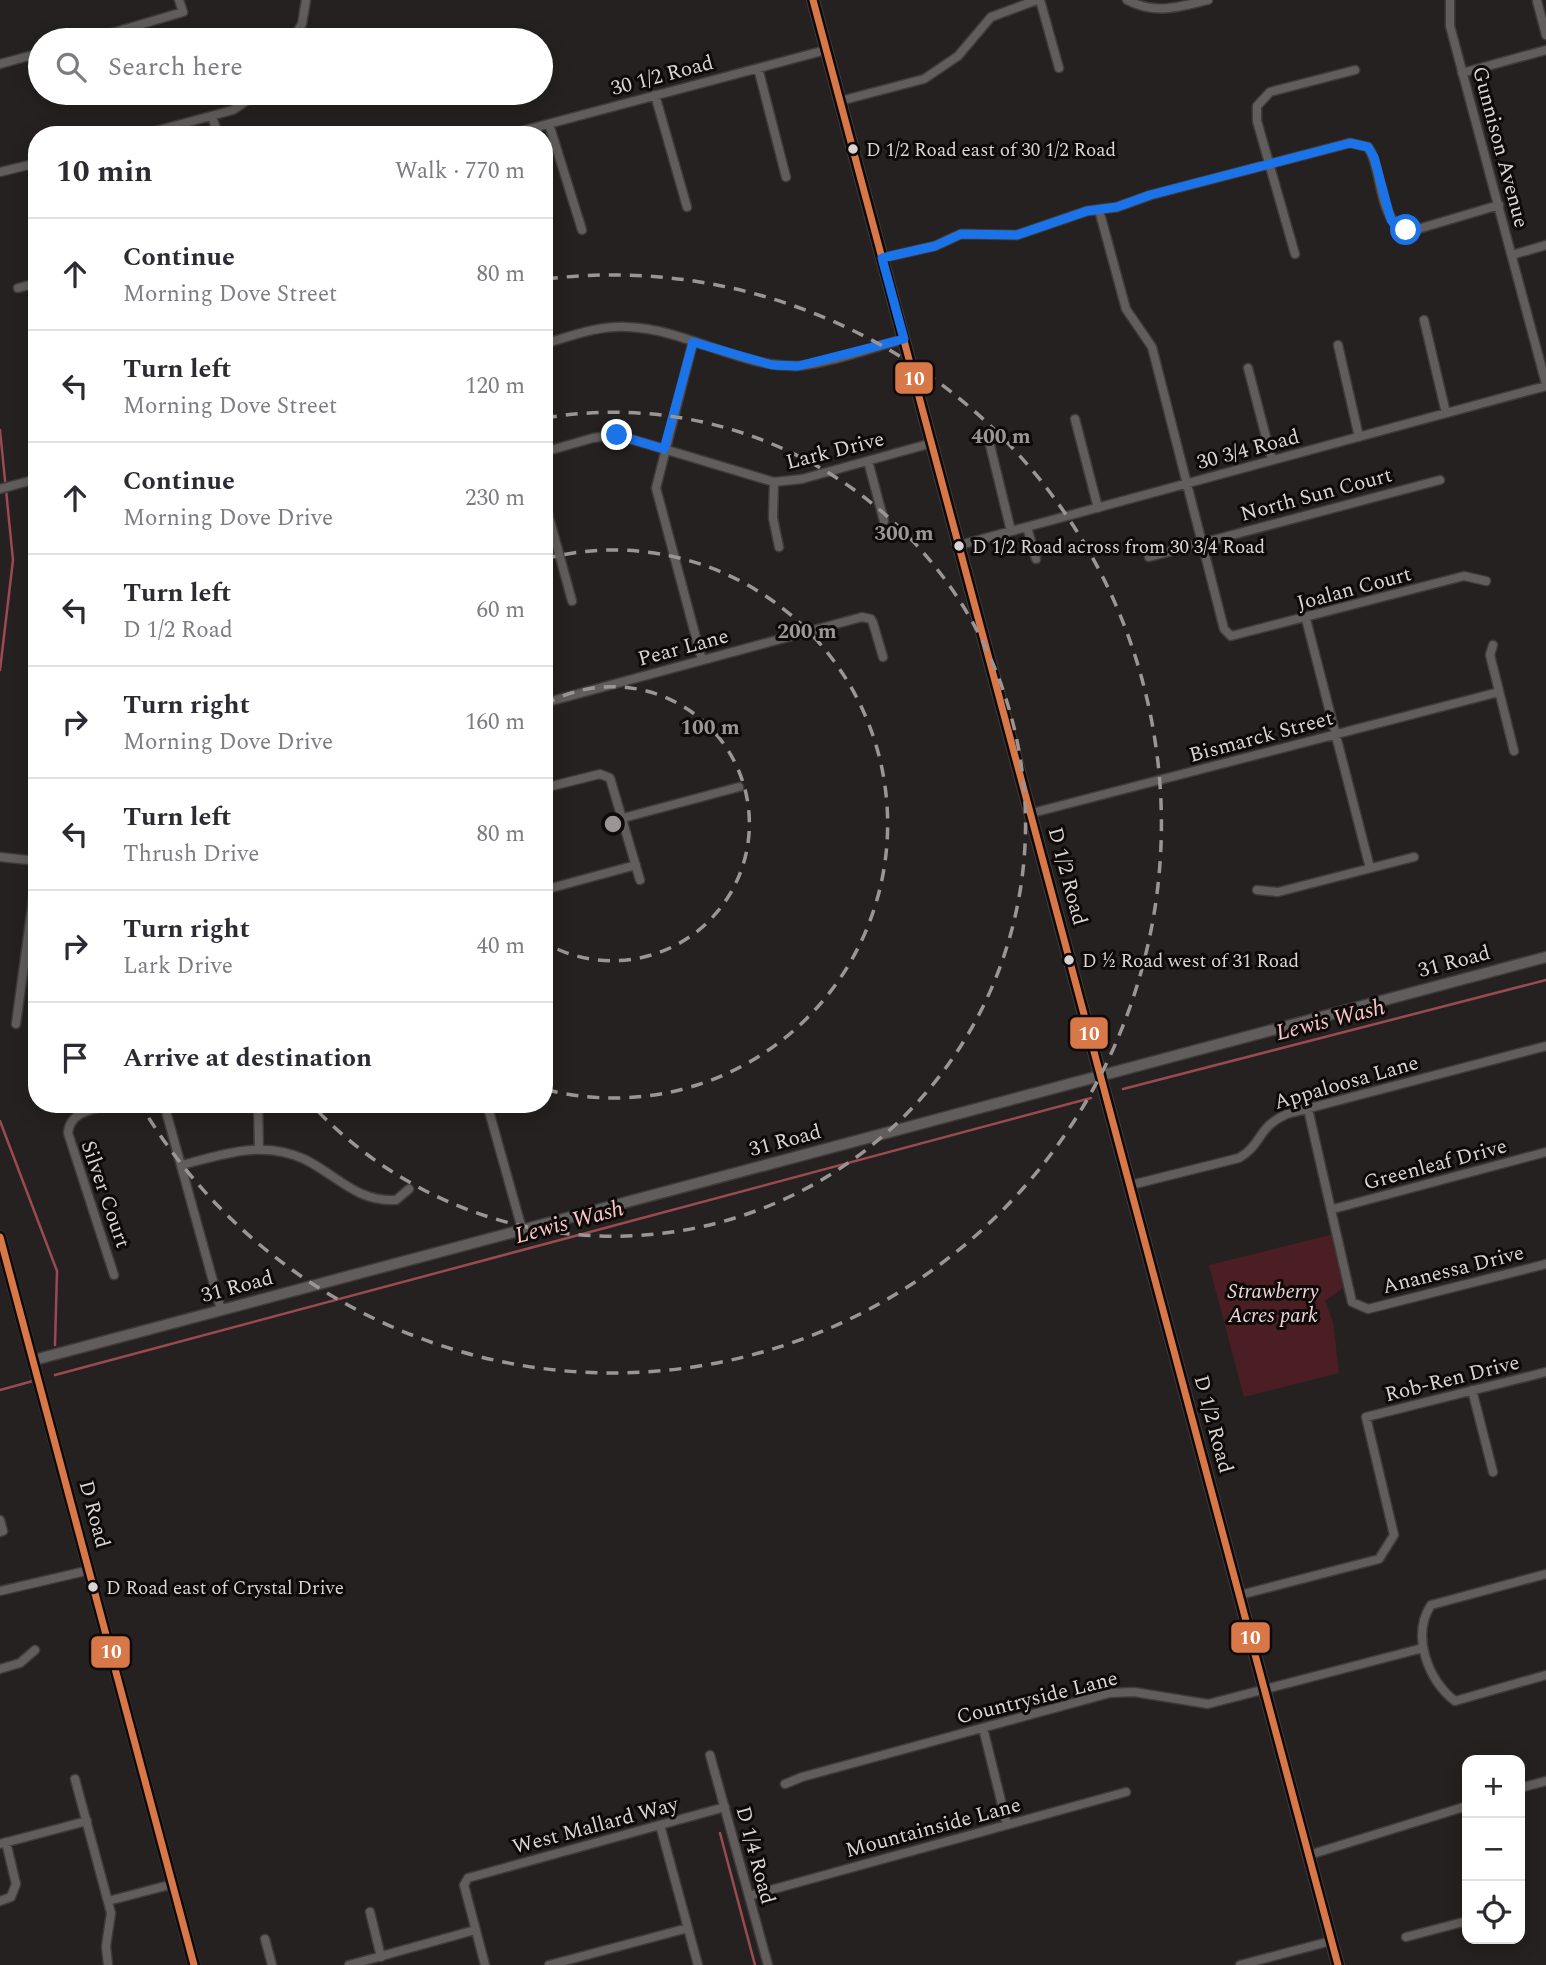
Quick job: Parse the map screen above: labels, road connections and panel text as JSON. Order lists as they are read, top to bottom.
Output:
{
  "streets": {
    "main road": ["D 1/2 Road"],
    "street": [
      "30 1/2 Road",
      "Gunnison Avenue",
      "30 3/4 Road",
      "Lark Drive",
      "North Sun Court",
      "Joalan Court",
      "Pear Lane",
      "Bismarck Street",
      "31 Road",
      "Appaloosa Lane",
      "Greenleaf Drive",
      "Silver Court",
      "Ananessa Drive",
      "Rob-Ren Drive",
      "D Road",
      "Countryside Lane",
      "West Mallard Way",
      "Mountainside Lane",
      "D 1/4 Road"
    ]
  },
  "crossings": [
    ["30 1/2 Road", "D 1/2 Road"],
    ["Gunnison Avenue", "30 3/4 Road"],
    ["30 3/4 Road", "D 1/2 Road"],
    ["Lark Drive", "D 1/2 Road"],
    ["North Sun Court", "Joalan Court"],
    ["Bismarck Street", "D 1/2 Road"],
    ["D 1/2 Road", "31 Road"],
    ["D 1/2 Road", "Appaloosa Lane"],
    ["D 1/2 Road", "Rob-Ren Drive"],
    ["D 1/2 Road", "Countryside Lane"],
    ["31 Road", "D Road"],
    ["Greenleaf Drive", "Ananessa Drive"],
    ["West Mallard Way", "D 1/4 Road"],
    ["Mountainside Lane", "D 1/4 Road"]
  ],
  "water": ["Lewis Wash"],
  "parks": ["Strawberry Acres park"],
  "places": [
    "D 1/2 Road east of 30 1/2 Road",
    "D 1/2 Road across from 30 3/4 Road",
    "D ½ Road west of 31 Road",
    "D Road east of Crystal Drive"
  ],
  "lines": ["transit line 10"],
  "page": {
    "search": "Search here",
    "heading": ["10 min", "Walk · 770 m"],
    "list": [
      ["Continue", "Morning Dove Street", "80 m"],
      ["Turn left", "Morning Dove Street", "120 m"],
      ["Continue", "Morning Dove Drive", "230 m"],
      ["Turn left", "D 1/2 Road", "60 m"],
      ["Turn right", "Morning Dove Drive", "160 m"],
      ["Turn left", "Thrush Drive", "80 m"],
      ["Turn right", "Lark Drive", "40 m"],
      "Arrive at destination"
    ],
    "map_buttons": ["+", "−"]
  },
  "rings": [
    "400 m",
    "300 m",
    "200 m",
    "100 m"
  ]
}
